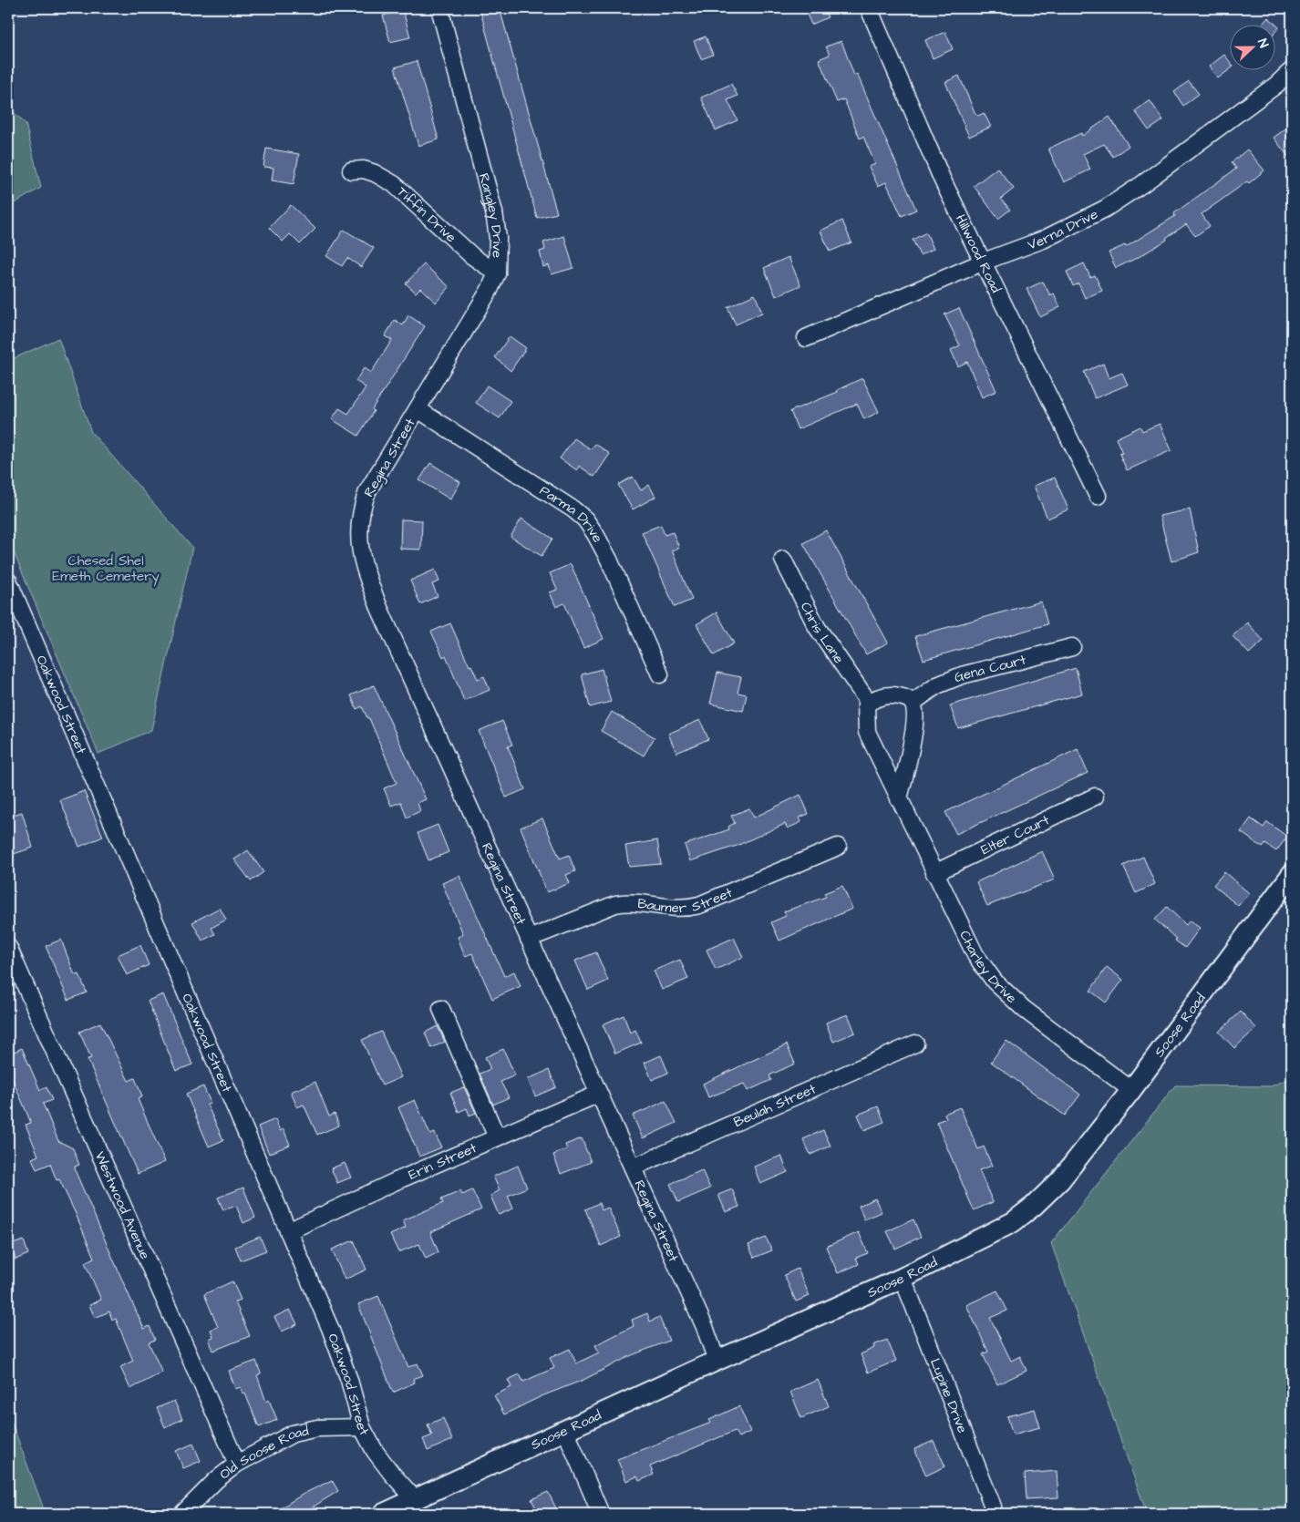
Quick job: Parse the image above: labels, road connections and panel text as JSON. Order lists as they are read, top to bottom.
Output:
{
  "streets": {
    "street": [
      "Tiffin Drive",
      "Rangley Drive",
      "Verna Drive",
      "Hillwood Road",
      "Regina Street",
      "Parma Drive",
      "Chris Lane",
      "Gena Court",
      "Oakwood Street",
      "Elter Court",
      "Baumer Street",
      "Charley Drive",
      "Soose Road",
      "Beulah Street",
      "Erin Street",
      "Westwood Avenue",
      "Lupine Drive",
      "Old Soose Road"
    ]
  },
  "crossings": [
    ["Tiffin Drive", "Rangley Drive"],
    ["Rangley Drive", "Regina Street"],
    ["Rangley Drive", "Parma Drive"],
    ["Verna Drive", "Hillwood Road"],
    ["Regina Street", "Parma Drive"],
    ["Regina Street", "Baumer Street"],
    ["Regina Street", "Soose Road"],
    ["Regina Street", "Beulah Street"],
    ["Regina Street", "Erin Street"],
    ["Chris Lane", "Charley Drive"],
    ["Oakwood Street", "Soose Road"],
    ["Oakwood Street", "Erin Street"],
    ["Oakwood Street", "Old Soose Road"],
    ["Elter Court", "Charley Drive"],
    ["Charley Drive", "Soose Road"],
    ["Soose Road", "Lupine Drive"],
    ["Westwood Avenue", "Old Soose Road"]
  ],
  "parks": ["Chesed Shel Emeth Cemetery"],
  "north": "right"
}
